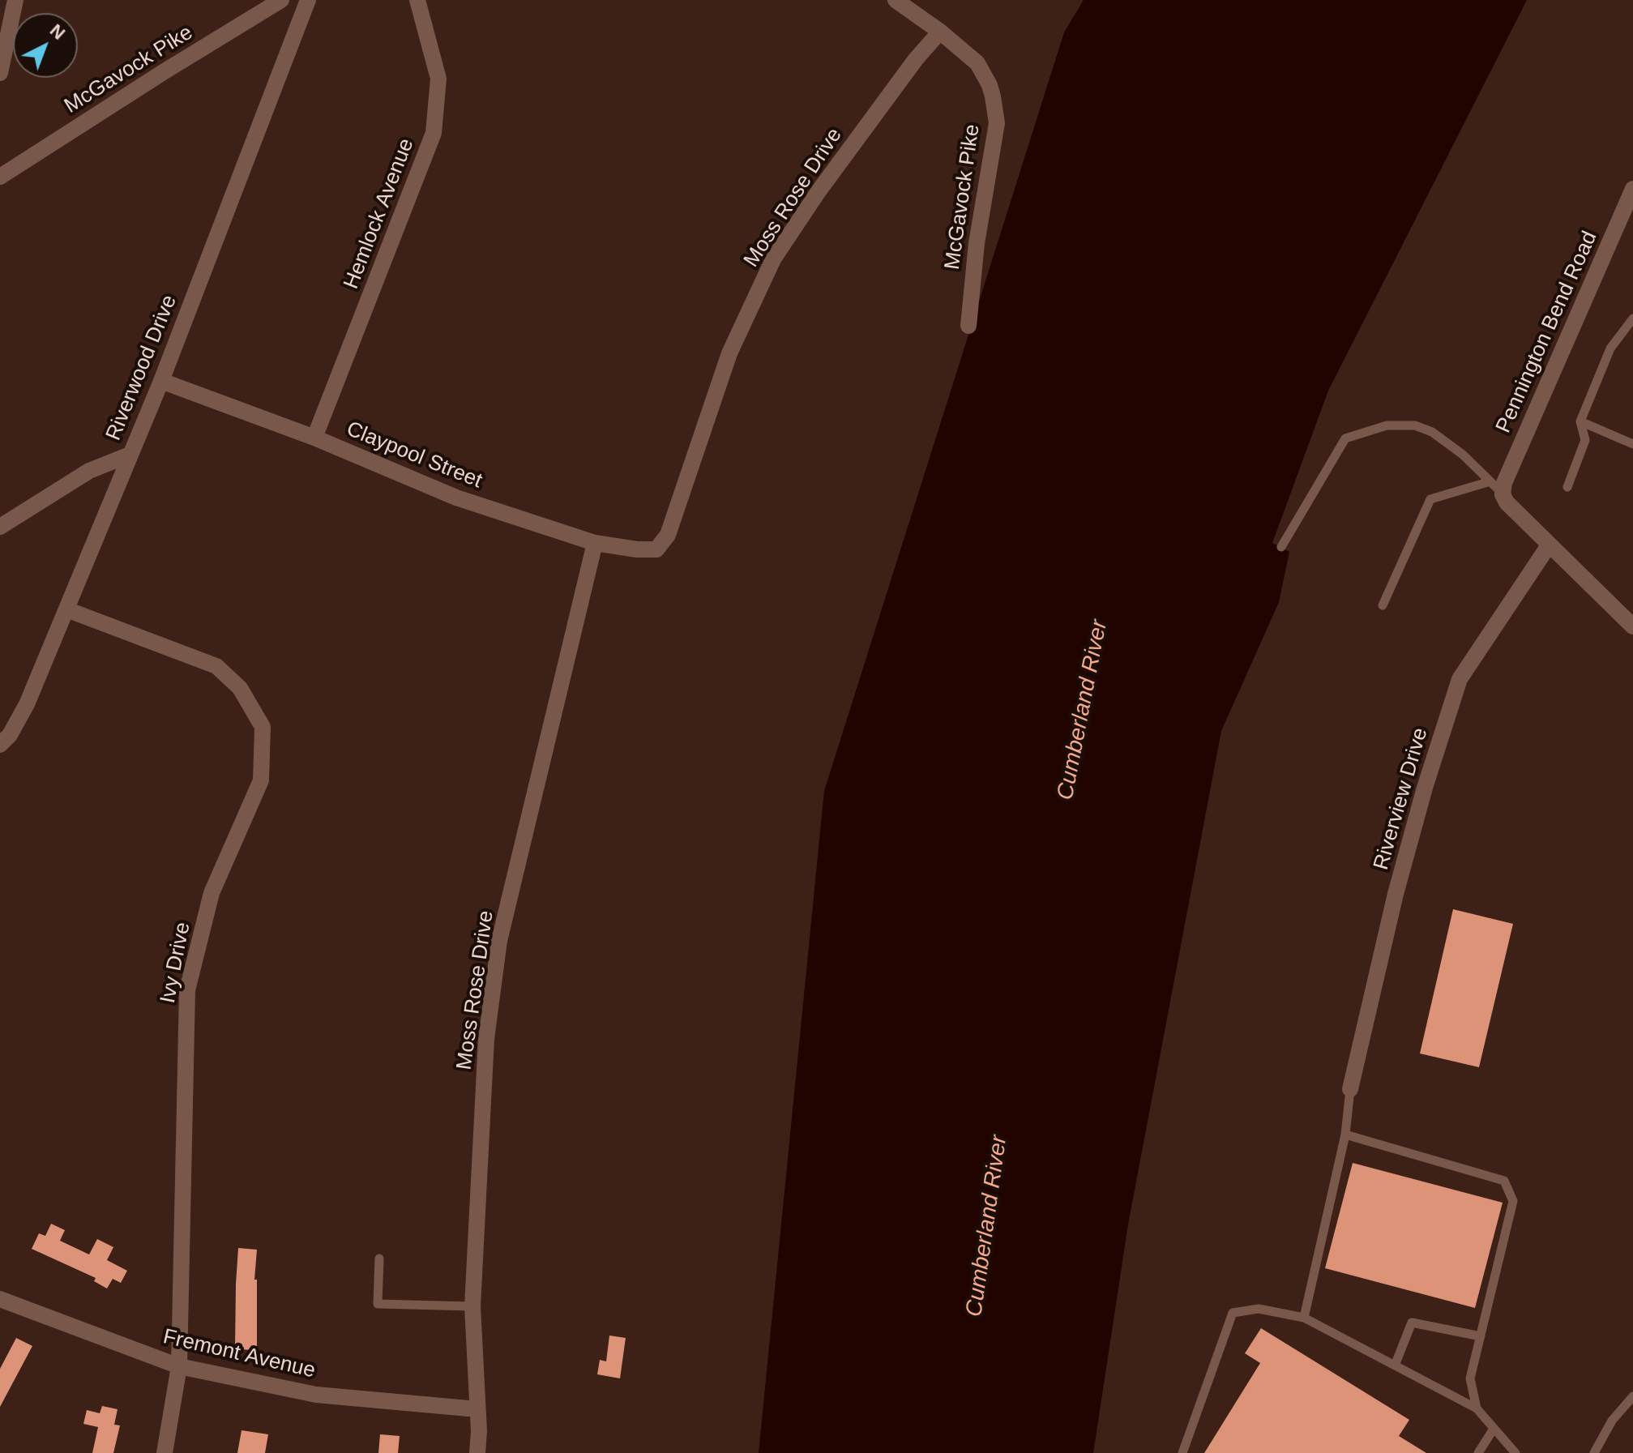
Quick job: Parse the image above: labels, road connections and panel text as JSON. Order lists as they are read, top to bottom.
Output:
{
  "streets": {
    "street": [
      "McGavock Pike",
      "Moss Rose Drive",
      "Hemlock Avenue",
      "Pennington Bend Road",
      "Riverwood Drive",
      "Claypool Street",
      "Riverview Drive",
      "Ivy Drive",
      "Fremont Avenue"
    ]
  },
  "crossings": [
    ["McGavock Pike", "Moss Rose Drive"],
    ["Moss Rose Drive", "Claypool Street"],
    ["Moss Rose Drive", "Fremont Avenue"],
    ["Hemlock Avenue", "Claypool Street"],
    ["Riverwood Drive", "Claypool Street"],
    ["Riverwood Drive", "Ivy Drive"],
    ["Ivy Drive", "Fremont Avenue"]
  ],
  "water": ["Cumberland River"],
  "north": "top right"
}
